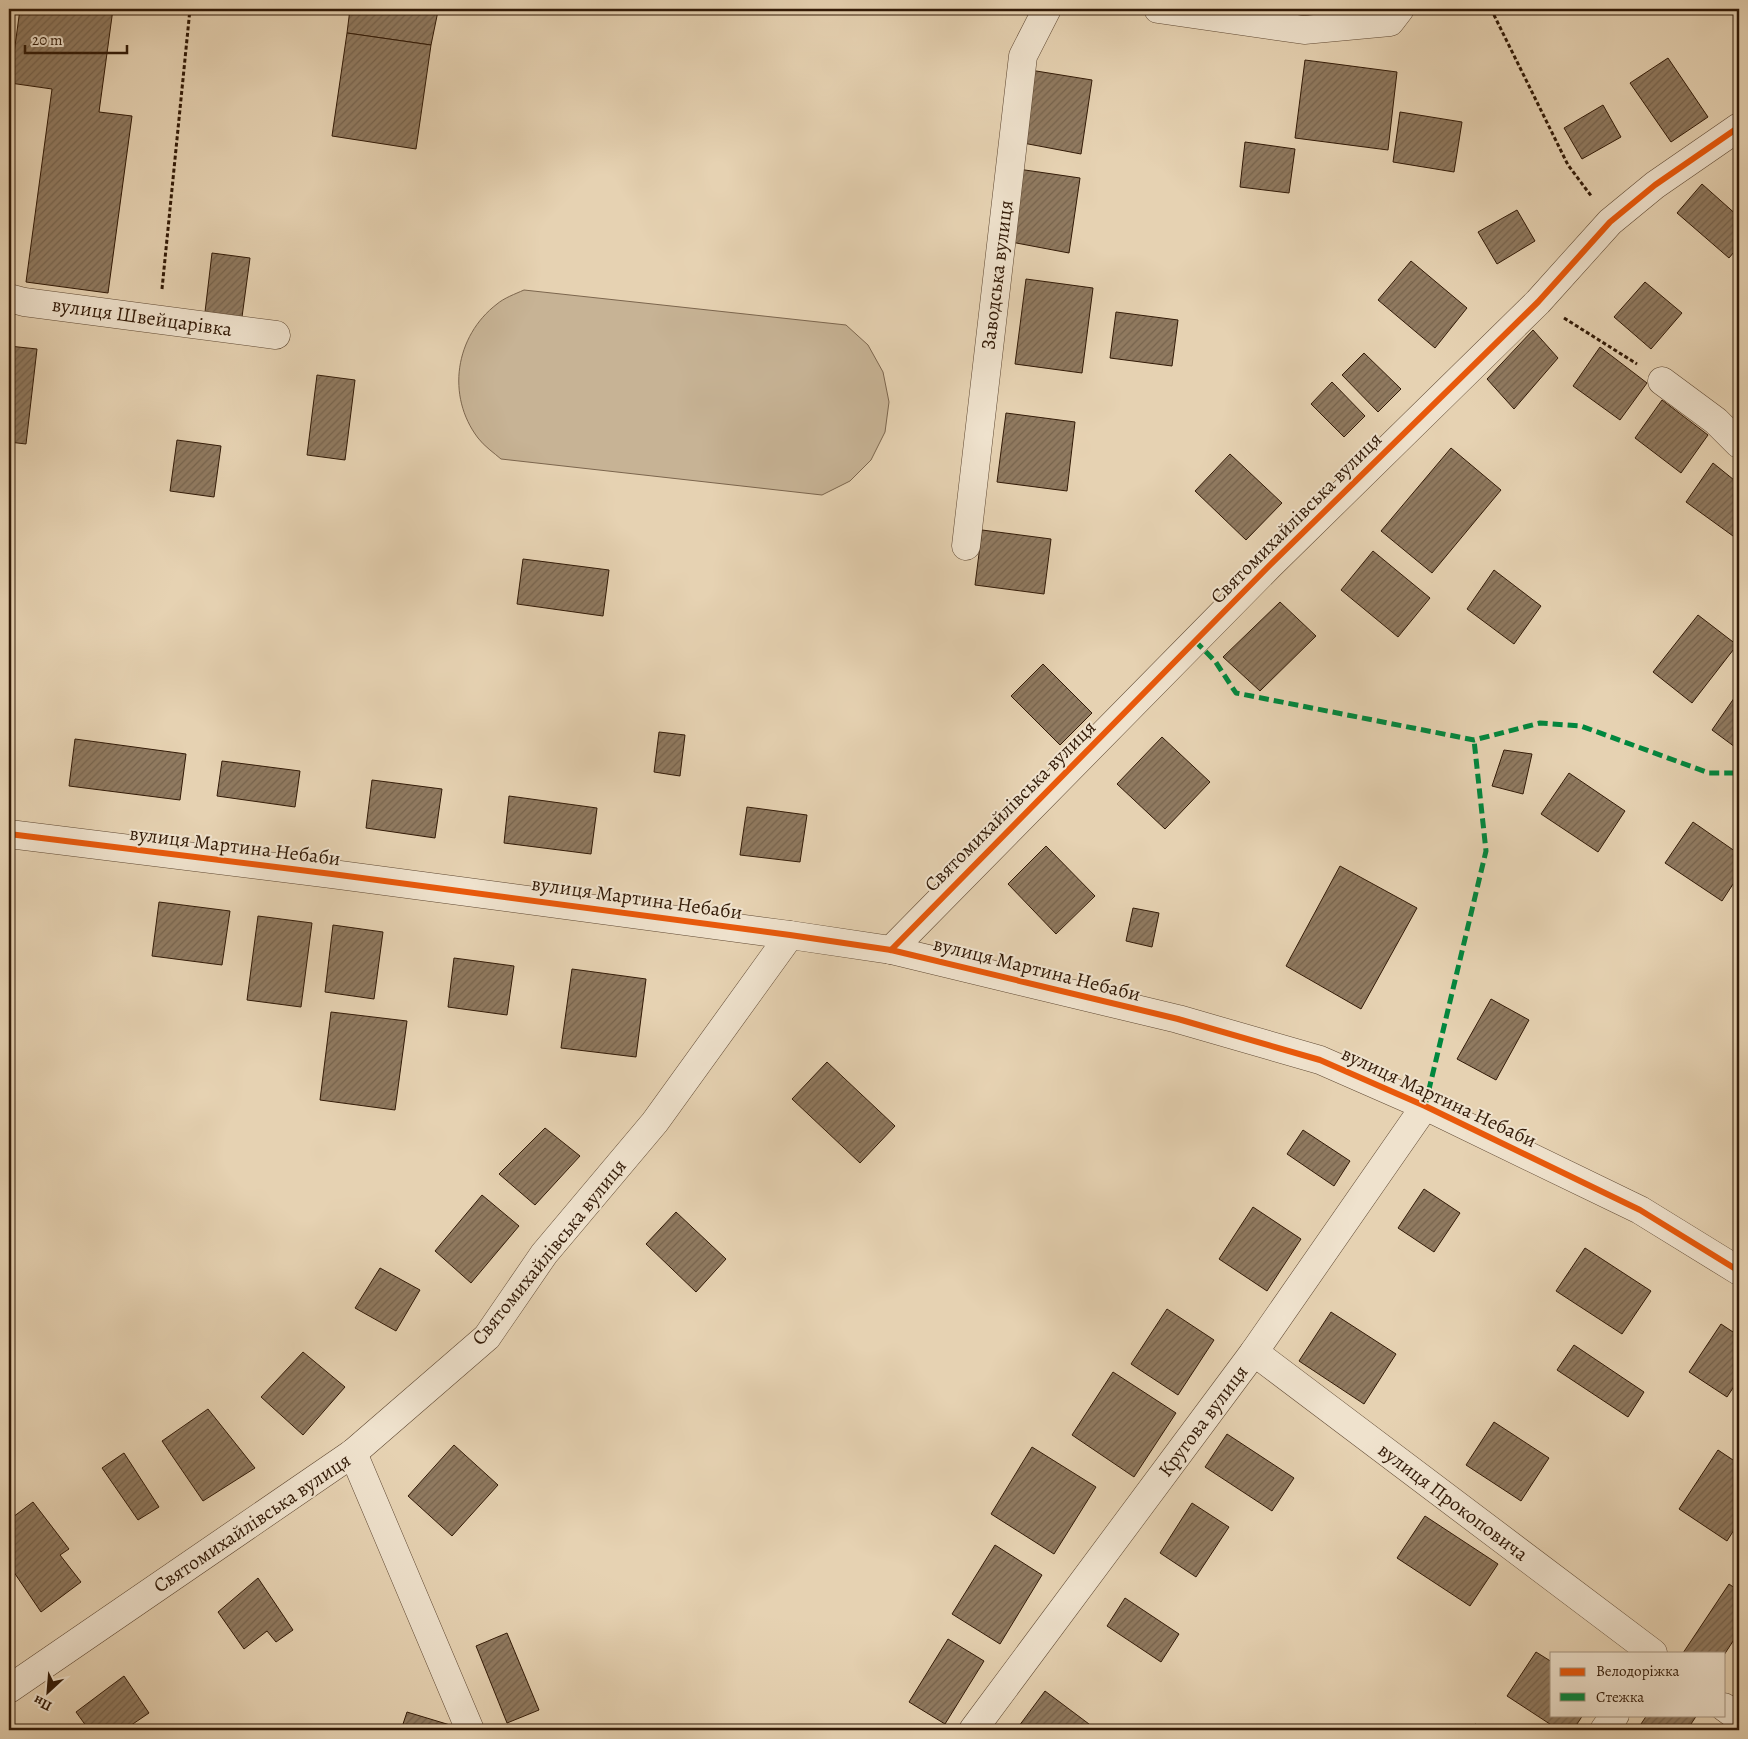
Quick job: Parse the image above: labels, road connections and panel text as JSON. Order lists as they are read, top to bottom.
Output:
{
  "streets": {
    "street": [
      "Заводська вулиця",
      "вулиця Швейцарівка",
      "Святомихайлівська вулиця",
      "вулиця Мартина Небаби",
      "Кругова вулиця",
      "вулиця Прокоповича"
    ]
  },
  "crossings": [
    ["Святомихайлівська вулиця", "вулиця Мартина Небаби"],
    ["вулиця Мартина Небаби", "Кругова вулиця"],
    ["Кругова вулиця", "вулиця Прокоповича"]
  ],
  "legend": ["Велодоріжка", "Стежка"],
  "scale_bar": "20 m",
  "north": "bottom left"
}
